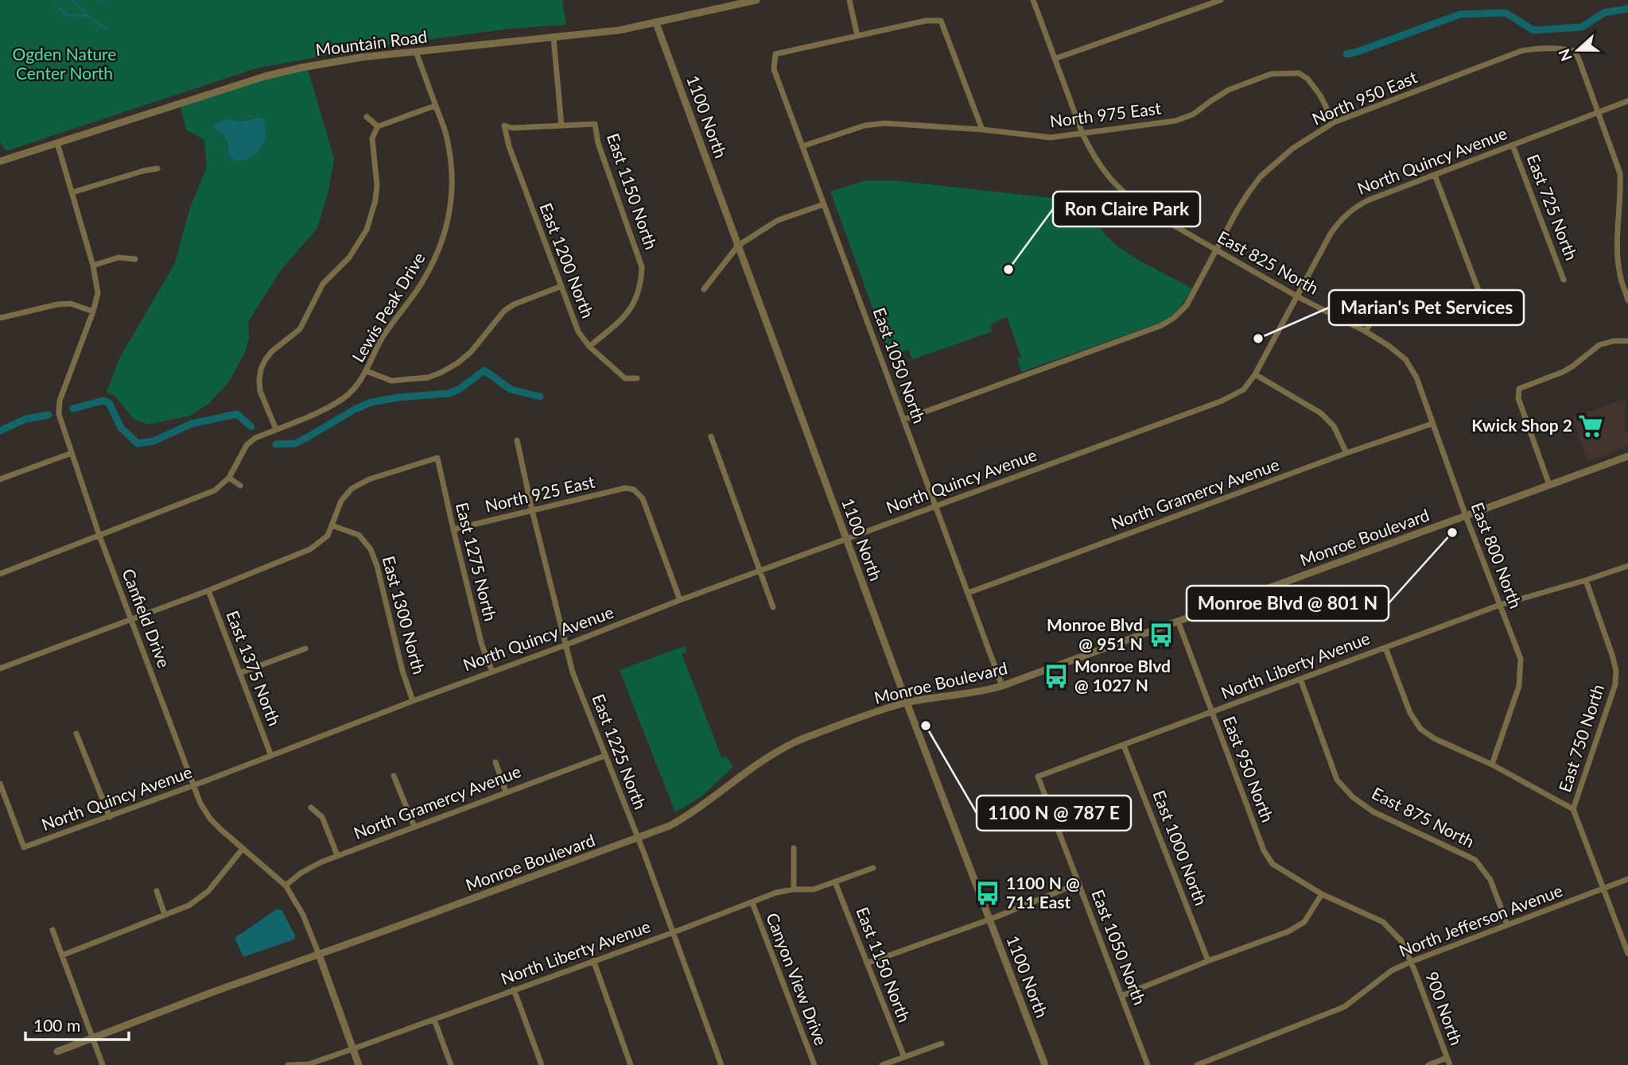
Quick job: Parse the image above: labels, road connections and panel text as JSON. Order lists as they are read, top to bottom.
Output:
{
  "streets": {
    "street": [
      "Mountain Road",
      "North 950 East",
      "North 975 East",
      "1100 North",
      "North Quincy Avenue",
      "East 1150 North",
      "East 725 North",
      "East 1200 North",
      "East 825 North",
      "Lewis Peak Drive",
      "East 1050 North",
      "North 925 East",
      "North Gramercy Avenue",
      "Monroe Boulevard",
      "East 800 North",
      "East 1275 North",
      "East 1300 North",
      "Canfield Drive",
      "North Liberty Avenue",
      "East 1375 North",
      "East 750 North",
      "East 1225 North",
      "East 950 North",
      "East 875 North",
      "East 1000 North",
      "North Jefferson Avenue",
      "Canyon View Drive",
      "900 North"
    ]
  },
  "crossings": [
    ["Mountain Road", "1100 North"],
    ["Mountain Road", "Lewis Peak Drive"],
    ["Mountain Road", "Canfield Drive"],
    ["North 950 East", "North 975 East"],
    ["North 950 East", "North Quincy Avenue"],
    ["North 950 East", "East 825 North"],
    ["North 950 East", "East 1050 North"],
    ["North 975 East", "East 825 North"],
    ["North 975 East", "East 1050 North"],
    ["1100 North", "North Quincy Avenue"],
    ["1100 North", "Monroe Boulevard"],
    ["North Quincy Avenue", "East 725 North"],
    ["North Quincy Avenue", "East 825 North"],
    ["North Quincy Avenue", "East 1050 North"],
    ["North Quincy Avenue", "North 925 East"],
    ["North Quincy Avenue", "East 1275 North"],
    ["North Quincy Avenue", "East 1300 North"],
    ["North Quincy Avenue", "Canfield Drive"],
    ["North Quincy Avenue", "East 1375 North"],
    ["North Quincy Avenue", "East 1225 North"],
    ["East 1150 North", "East 1200 North"],
    ["East 1150 North", "North Liberty Avenue"],
    ["East 825 North", "East 800 North"],
    ["Lewis Peak Drive", "Canfield Drive"],
    ["East 1050 North", "North Gramercy Avenue"],
    ["East 1050 North", "Monroe Boulevard"],
    ["East 1050 North", "North Liberty Avenue"],
    ["North 925 East", "East 1275 North"],
    ["North 925 East", "East 1225 North"],
    ["North Gramercy Avenue", "East 800 North"],
    ["North Gramercy Avenue", "Canfield Drive"],
    ["North Gramercy Avenue", "East 1225 North"],
    ["Monroe Boulevard", "East 800 North"],
    ["Monroe Boulevard", "Canfield Drive"],
    ["Monroe Boulevard", "East 1225 North"],
    ["Monroe Boulevard", "East 950 North"],
    ["East 800 North", "North Liberty Avenue"],
    ["East 1275 North", "East 1300 North"],
    ["Canfield Drive", "North Liberty Avenue"],
    ["North Liberty Avenue", "East 750 North"],
    ["North Liberty Avenue", "East 1225 North"],
    ["North Liberty Avenue", "East 950 North"],
    ["North Liberty Avenue", "East 875 North"],
    ["North Liberty Avenue", "East 1000 North"],
    ["North Liberty Avenue", "Canyon View Drive"],
    ["East 950 North", "900 North"],
    ["East 875 North", "North Jefferson Avenue"],
    ["North Jefferson Avenue", "900 North"]
  ],
  "parks": ["Ogden Nature Center North"],
  "places": {
    "other": [
      "Ron Claire Park",
      "Marian's Pet Services",
      "Monroe Blvd @ 801 N",
      "1100 N @ 787 E"
    ],
    "supermarket": ["Kwick Shop 2"],
    "bus stop": ["Monroe Blvd @ 951 N", "Monroe Blvd @ 1027 N", "1100 N @ 711 East"]
  },
  "scale_bar": "100 m",
  "north": "left"
}
